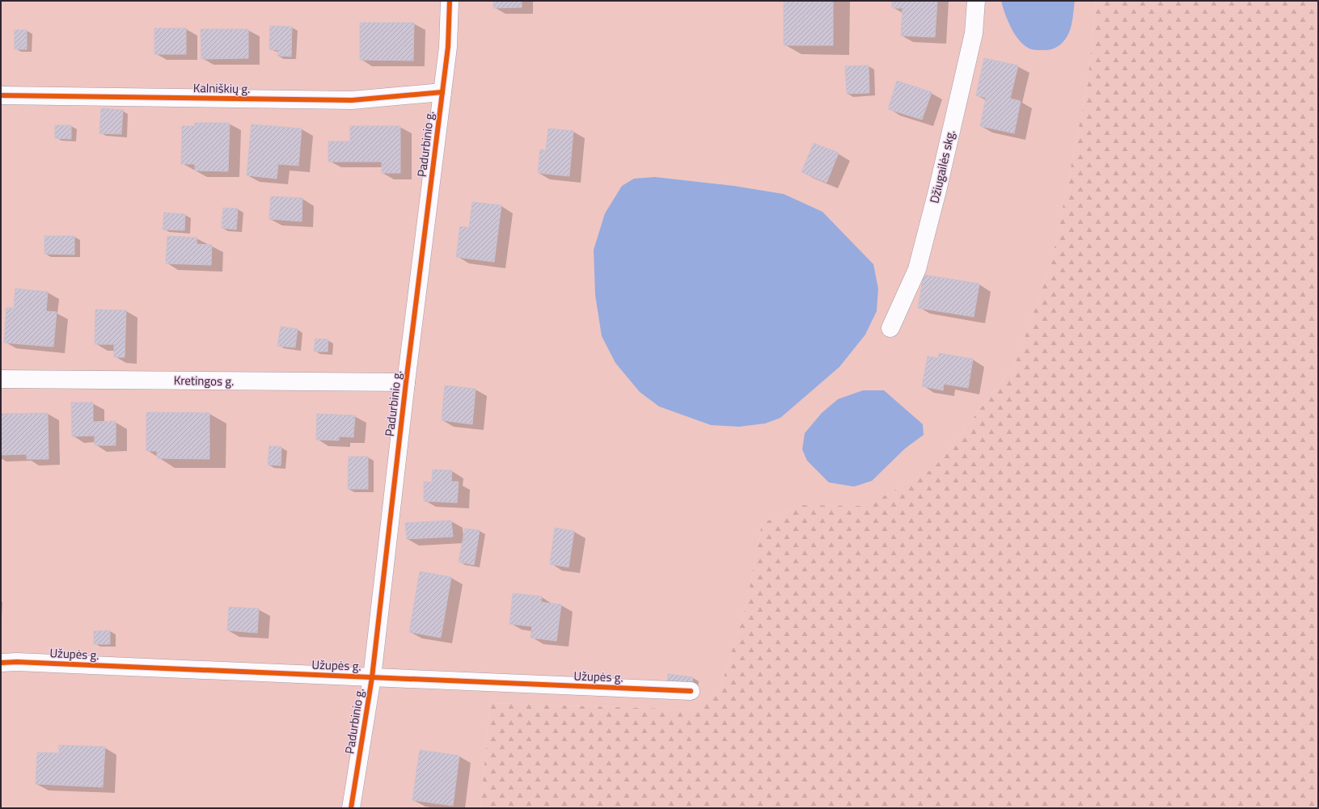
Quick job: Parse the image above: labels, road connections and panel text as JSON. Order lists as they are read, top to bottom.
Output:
{
  "streets": {
    "street": [
      "Kalniškių g.",
      "Padurbinio g.",
      "Džiugailės skg.",
      "Kretingos g.",
      "Užupės g."
    ]
  },
  "crossings": [
    ["Kalniškių g.", "Padurbinio g."],
    ["Padurbinio g.", "Kretingos g."],
    ["Padurbinio g.", "Užupės g."]
  ]
}
